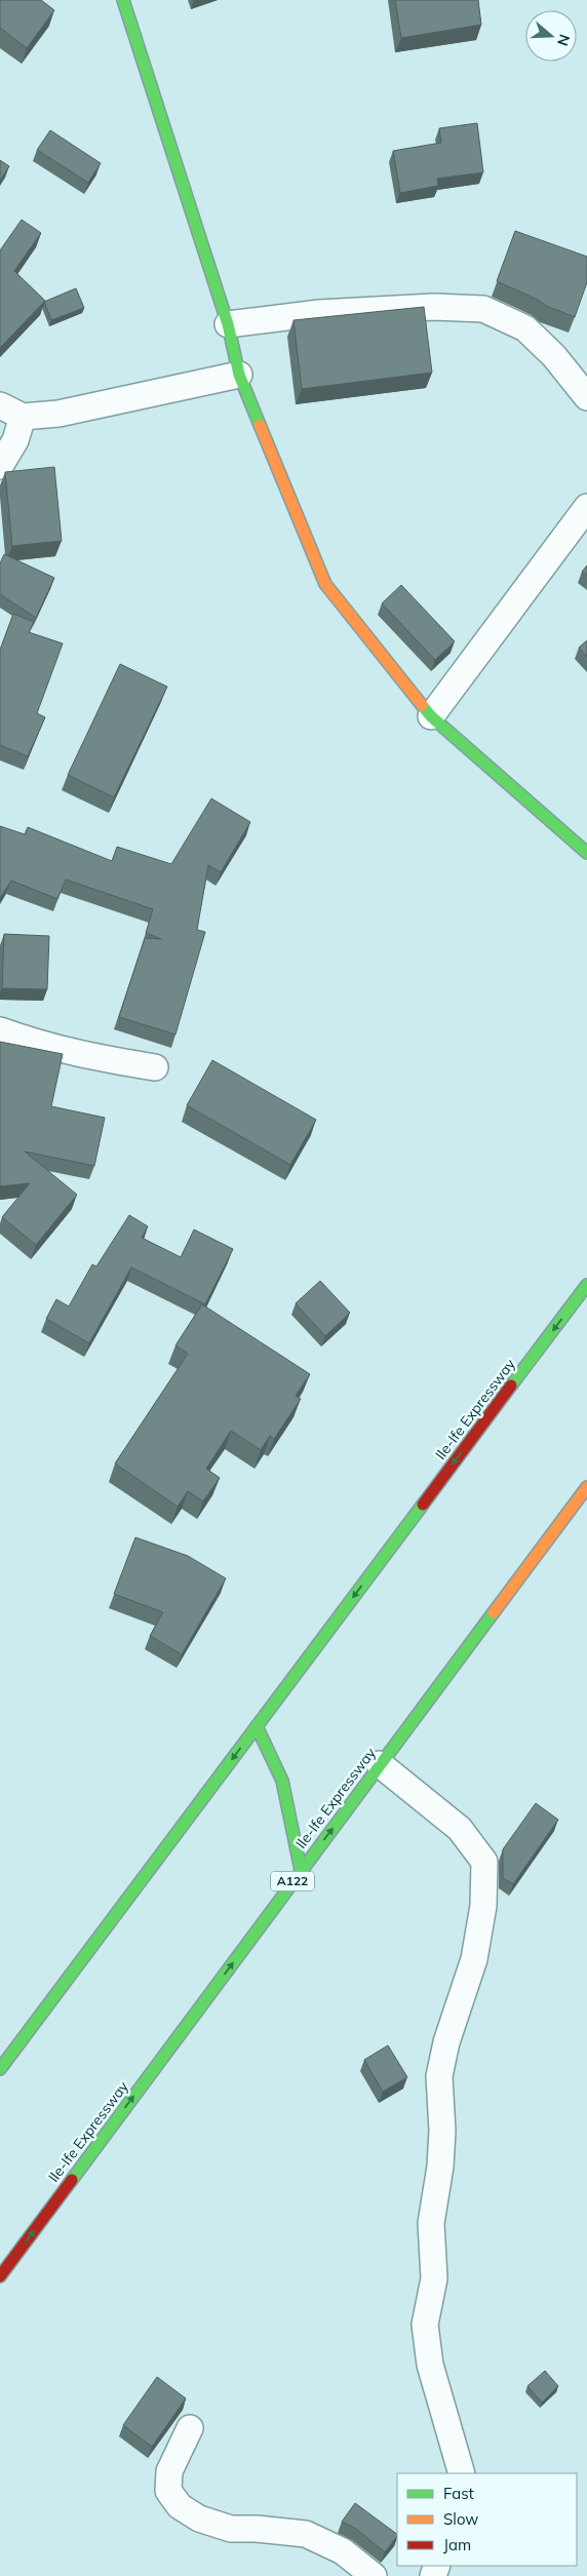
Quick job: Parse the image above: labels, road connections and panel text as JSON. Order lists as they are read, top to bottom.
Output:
{
  "streets": {
    "main road": ["Ile-Ife Expressway", "A122"]
  },
  "legend": ["Fast", "Slow", "Jam"],
  "north": "right"
}
